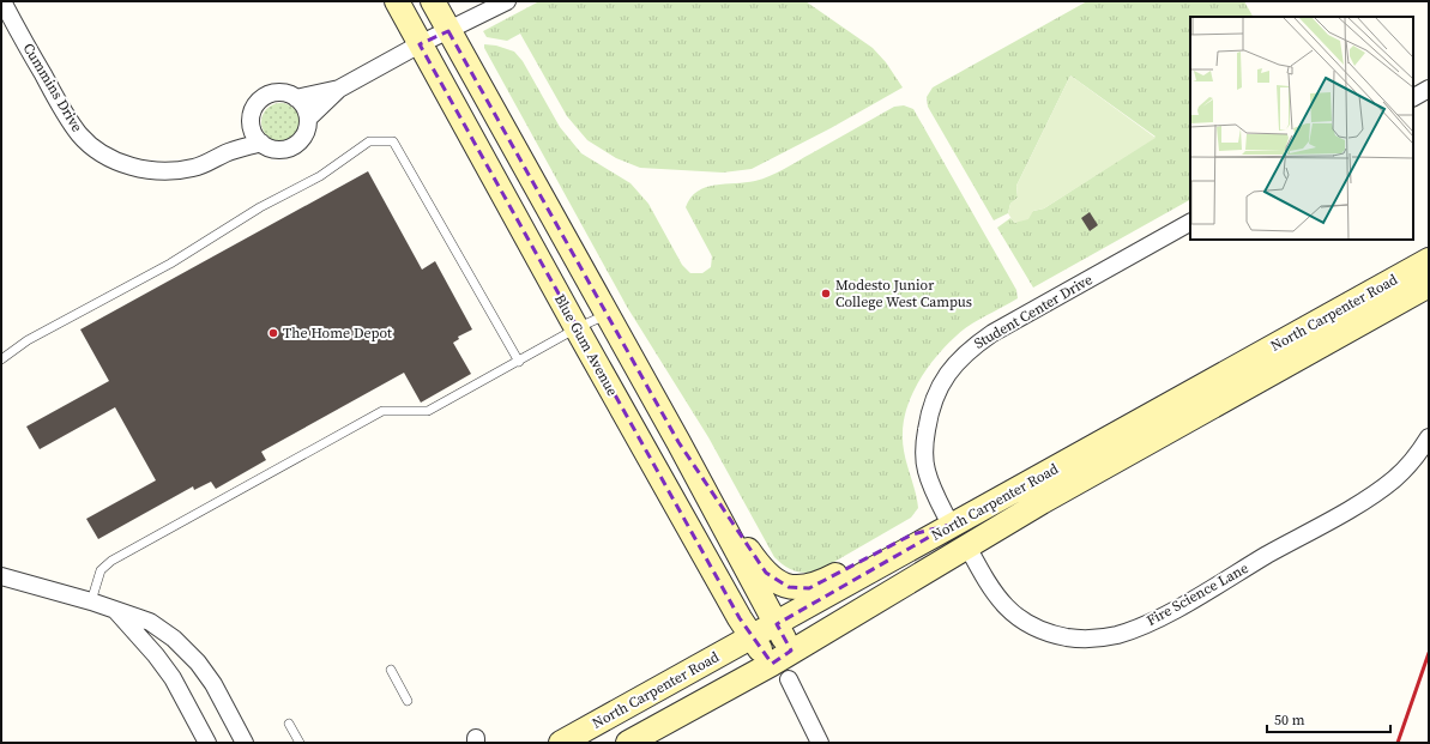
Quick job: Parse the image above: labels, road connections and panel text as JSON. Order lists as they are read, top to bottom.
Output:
{
  "streets": {
    "main road": ["North Carpenter Road", "Blue Gum Avenue"],
    "street": ["Cummins Drive", "Student Center Drive", "Fire Science Lane"]
  },
  "crossings": [
    ["Student Center Drive", "North Carpenter Road"],
    ["North Carpenter Road", "Blue Gum Avenue"],
    ["North Carpenter Road", "Fire Science Lane"]
  ],
  "places": ["Modesto Junior College West Campus", "The Home Depot"],
  "scale_bar": "50 m"
}
